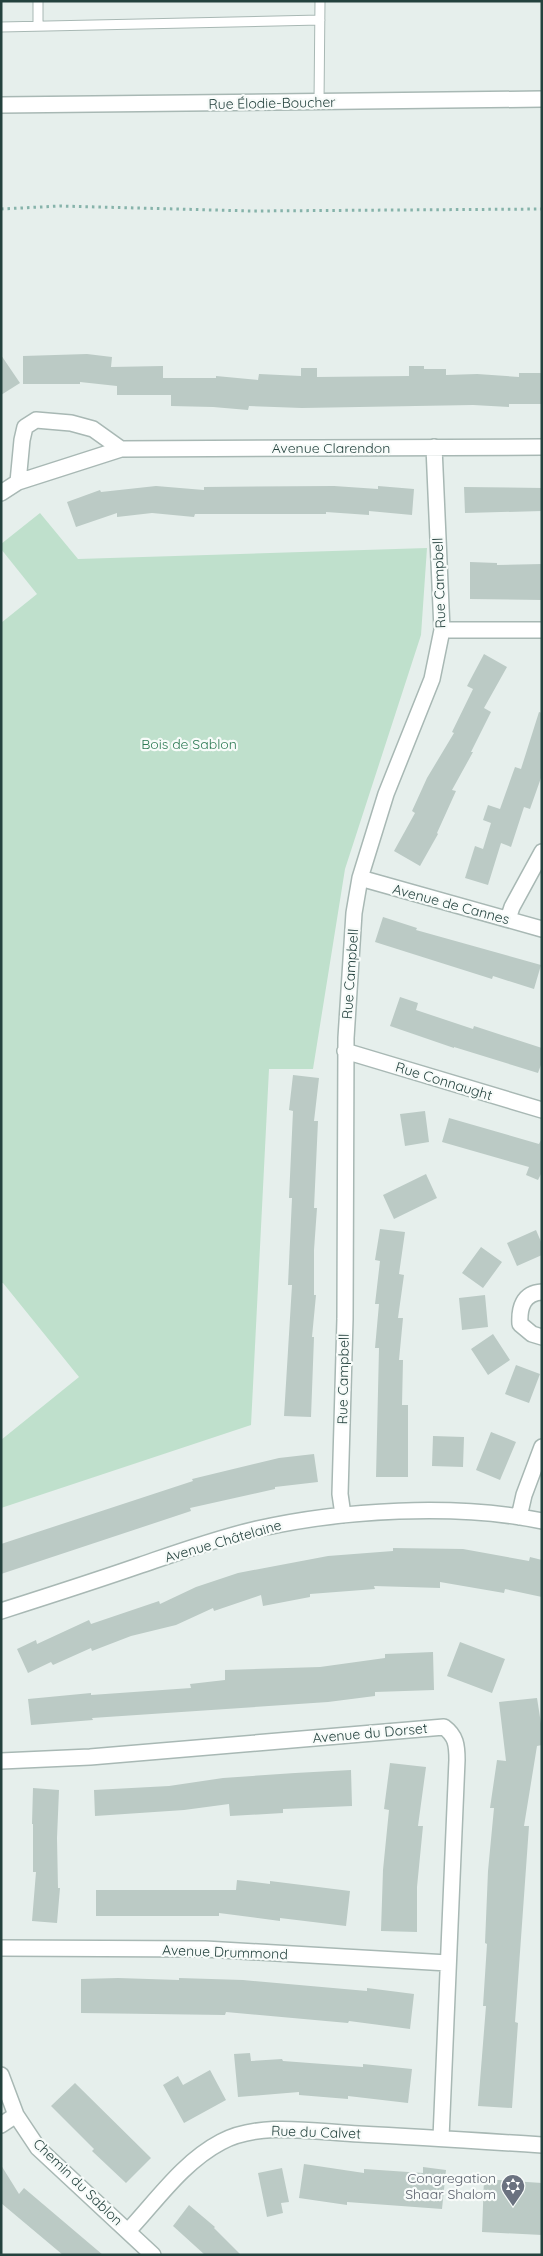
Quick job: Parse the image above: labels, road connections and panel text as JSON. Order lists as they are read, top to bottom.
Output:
{
  "streets": {
    "street": [
      "Rue Élodie-Boucher",
      "Avenue Clarendon",
      "Rue Campbell",
      "Avenue de Cannes",
      "Rue Connaught",
      "Avenue Châtelaine",
      "Avenue du Dorset",
      "Avenue Drummond",
      "Rue du Calvet",
      "Chemin du Sablon"
    ]
  },
  "crossings": [
    ["Avenue Clarendon", "Rue Campbell"],
    ["Rue Campbell", "Avenue de Cannes"],
    ["Rue Campbell", "Rue Connaught"],
    ["Rue Campbell", "Avenue Châtelaine"],
    ["Avenue du Dorset", "Avenue Drummond"],
    ["Avenue du Dorset", "Rue du Calvet"],
    ["Rue du Calvet", "Chemin du Sablon"]
  ],
  "parks": ["Bois de Sablon"],
  "places": {
    "synagogue": ["Congregation Shaar Shalom"]
  }
}
